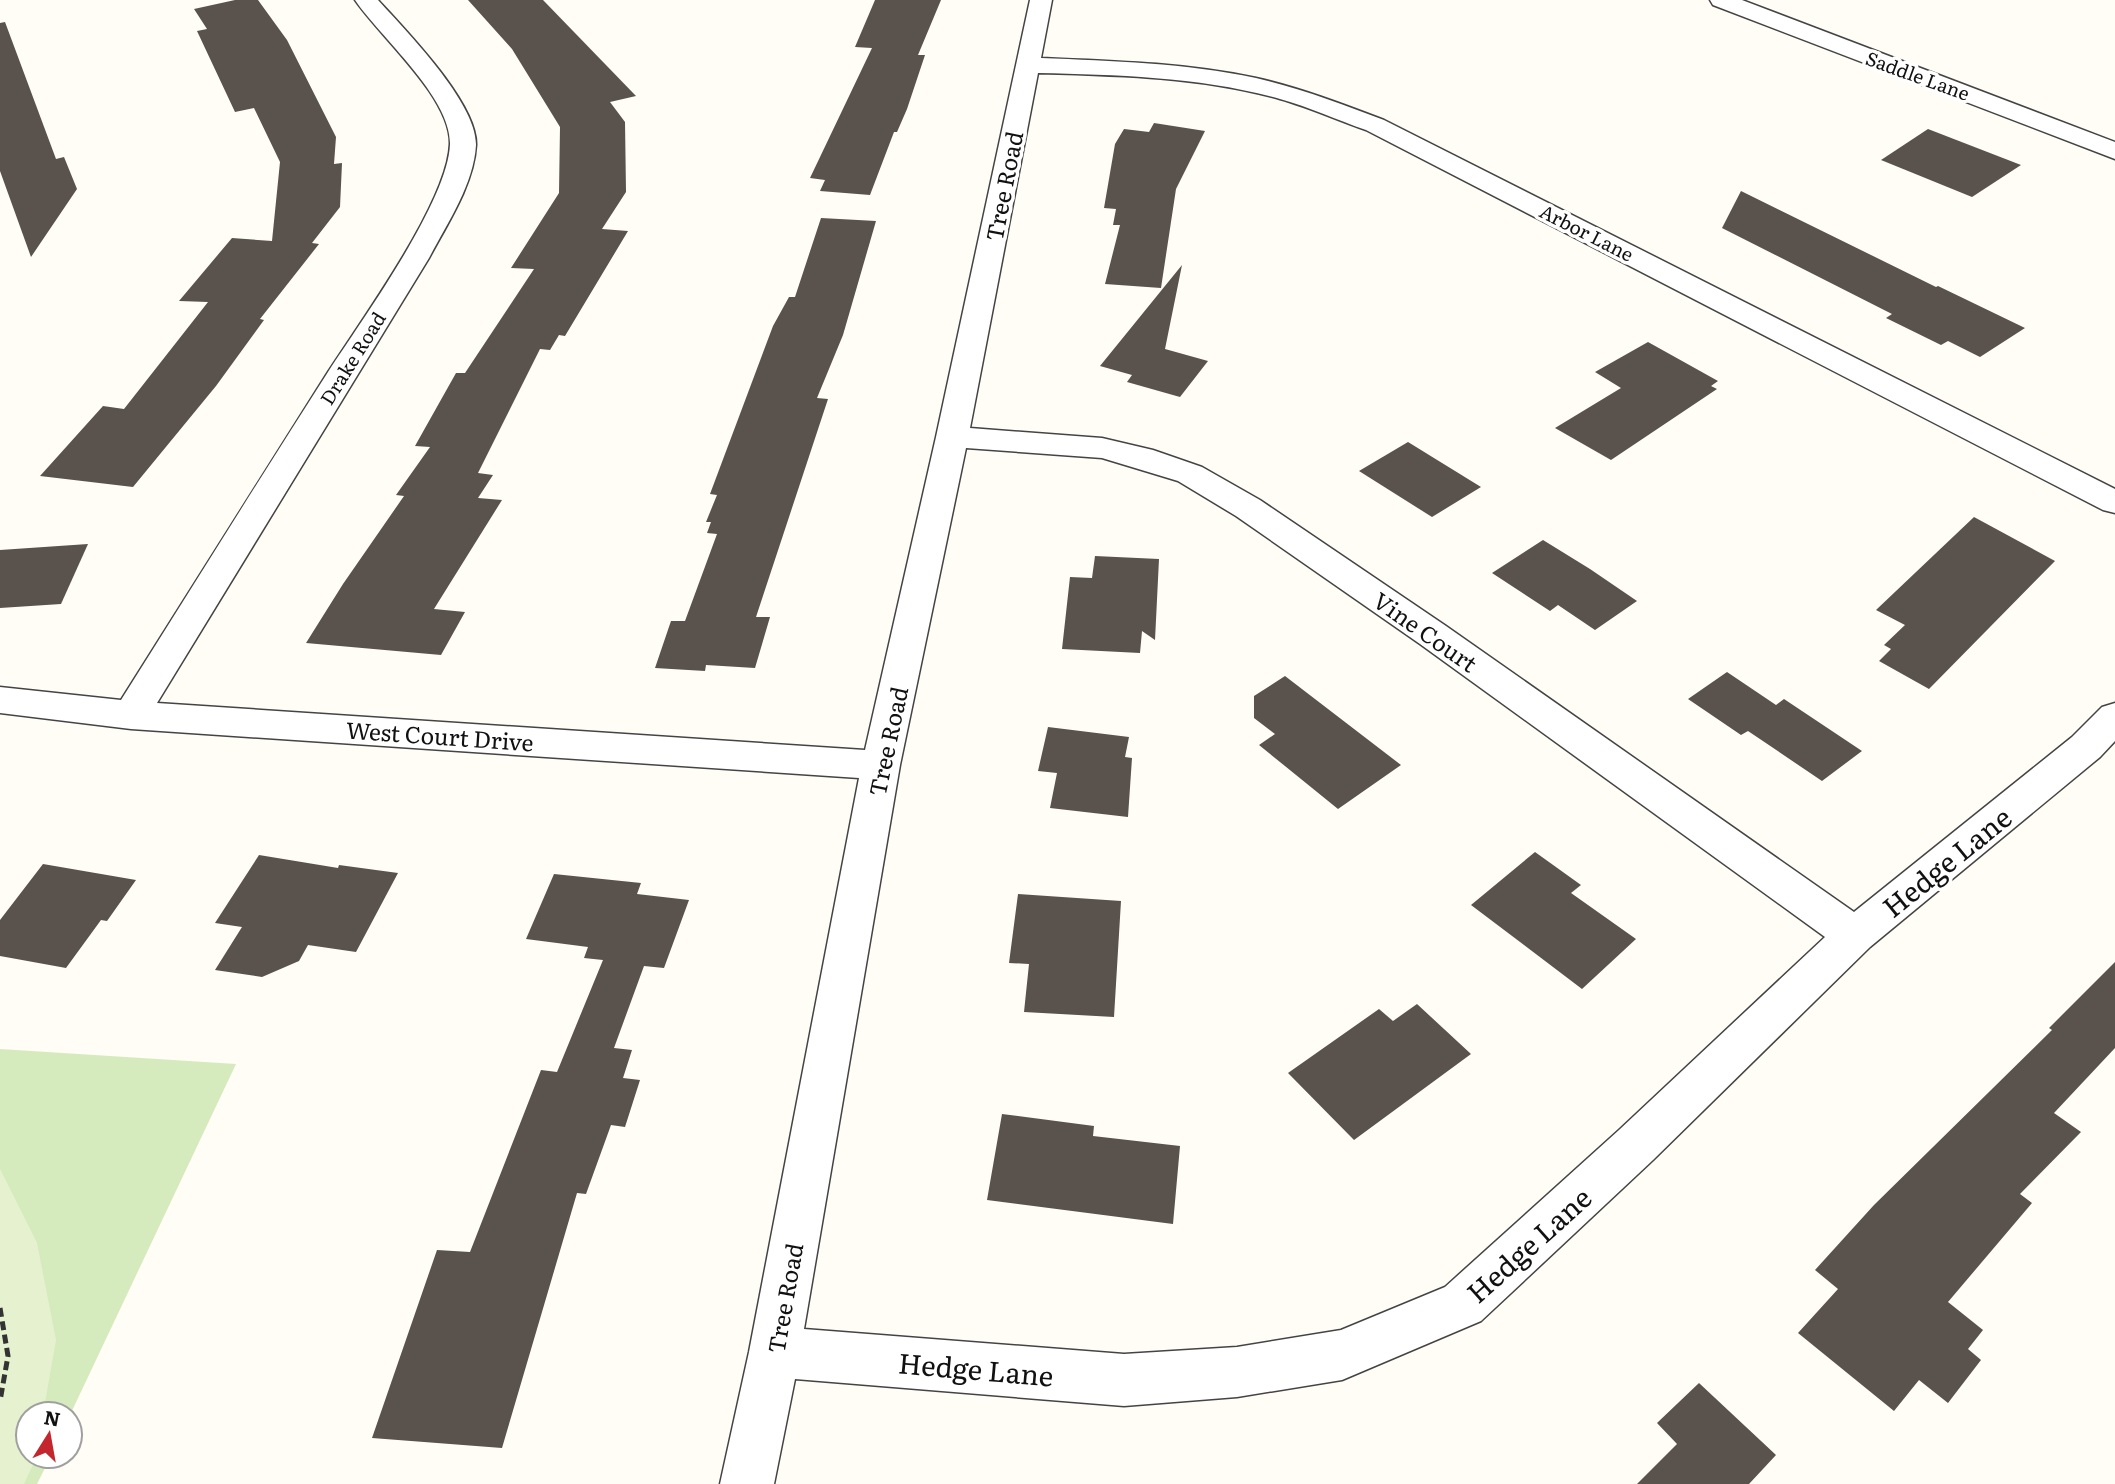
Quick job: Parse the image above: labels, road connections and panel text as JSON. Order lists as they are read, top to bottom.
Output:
{
  "streets": {
    "street": [
      "Saddle Lane",
      "Tree Road",
      "Arbor Lane",
      "Drake Road",
      "Vine Court",
      "West Court Drive",
      "Hedge Lane"
    ]
  },
  "crossings": [
    ["Tree Road", "Arbor Lane"],
    ["Tree Road", "Vine Court"],
    ["Tree Road", "West Court Drive"],
    ["Tree Road", "Hedge Lane"],
    ["Drake Road", "West Court Drive"],
    ["Vine Court", "Hedge Lane"]
  ],
  "north": "top"
}
